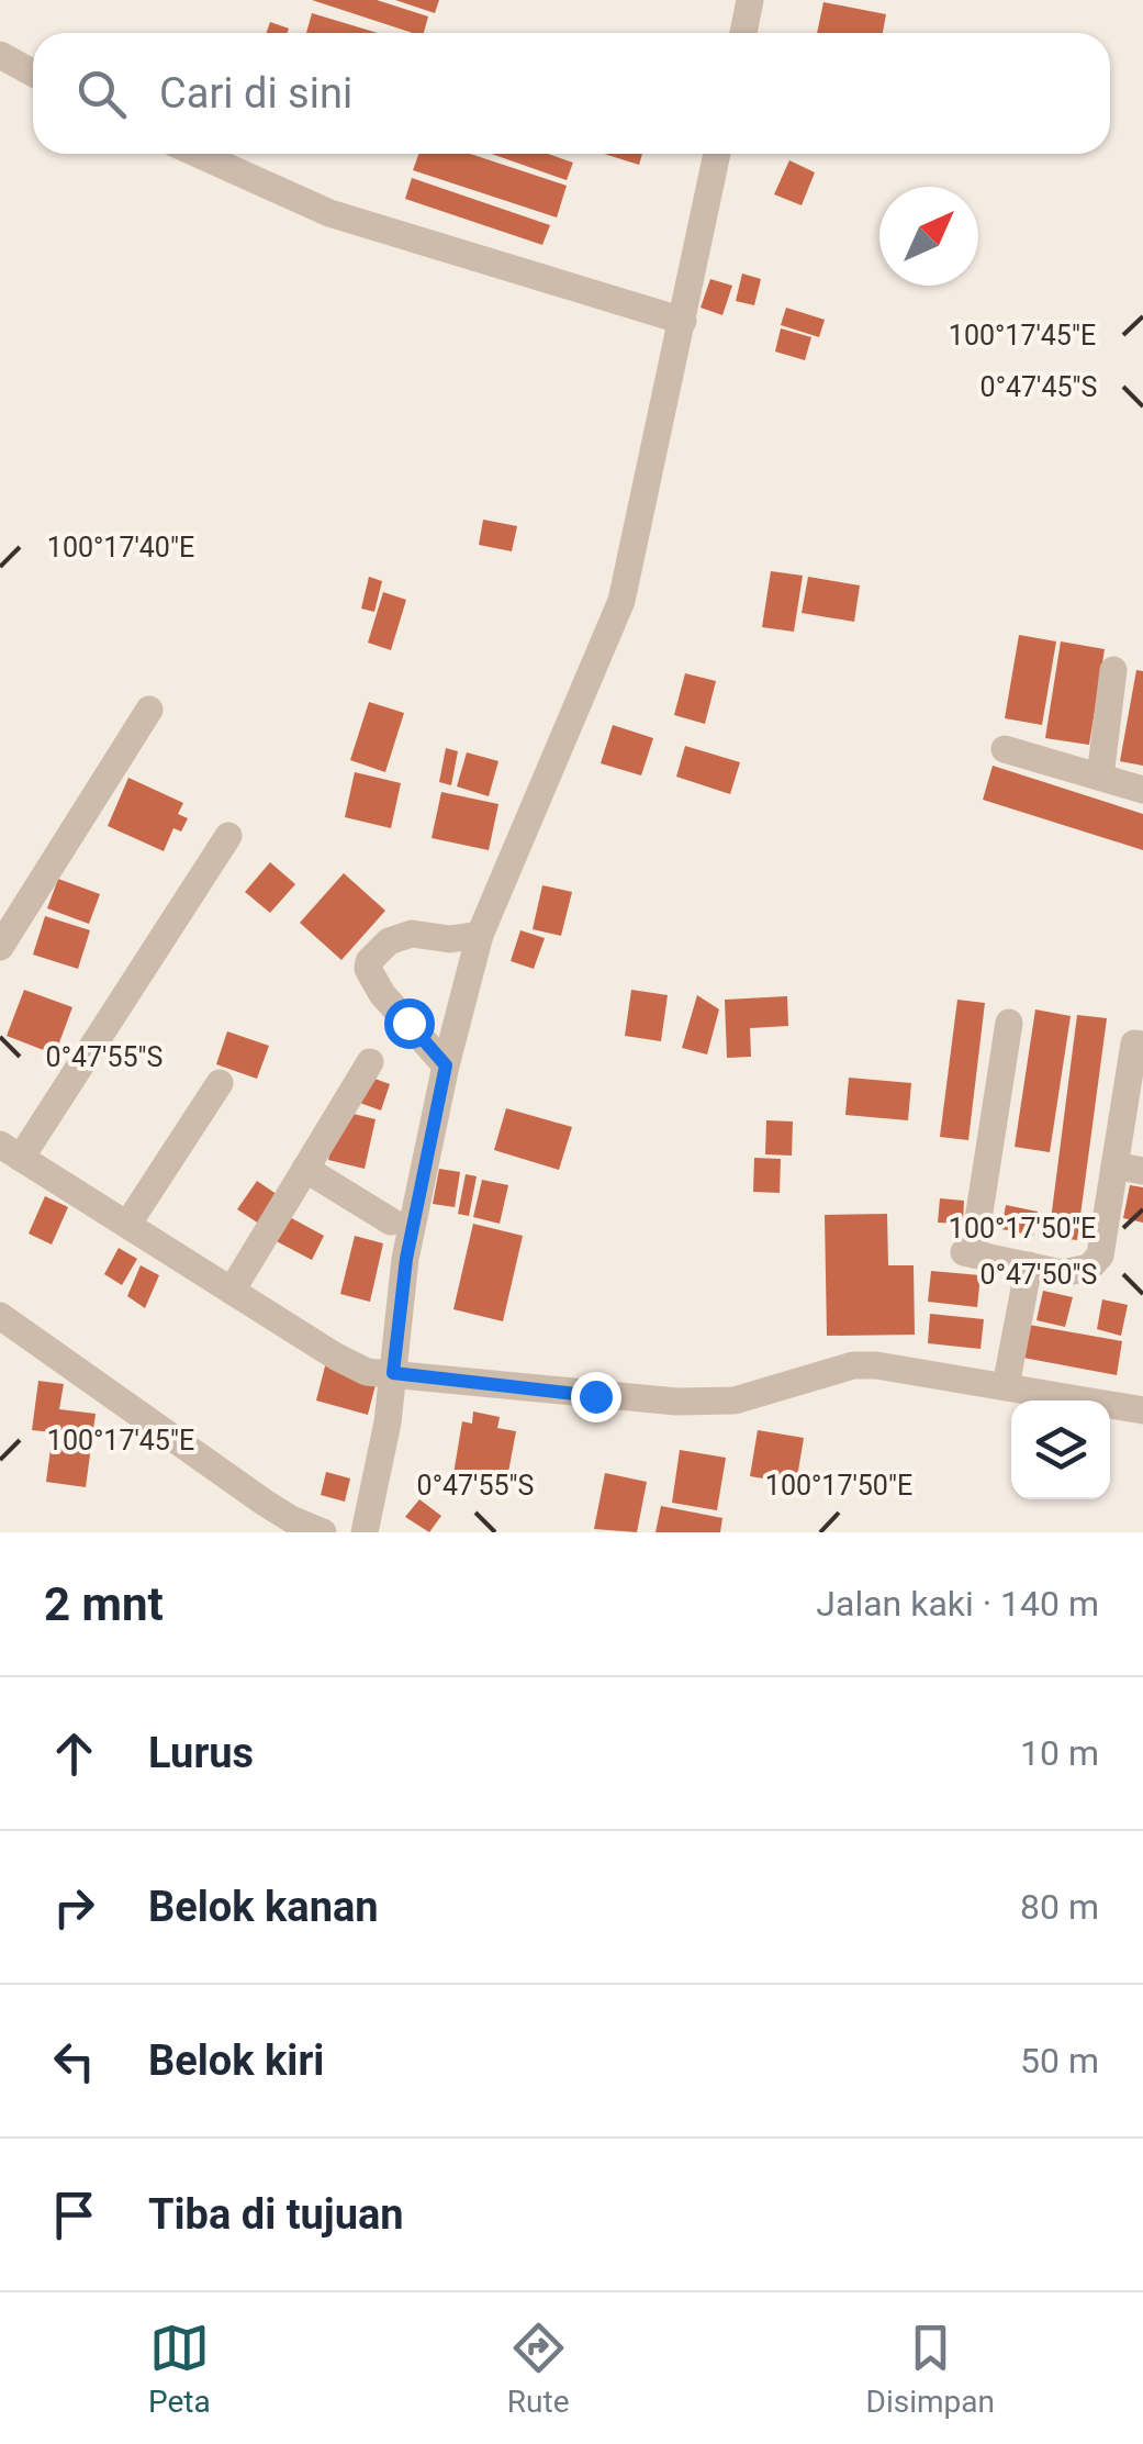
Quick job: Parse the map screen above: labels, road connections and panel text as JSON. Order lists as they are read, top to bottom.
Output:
{
  "north": "top right",
  "page": {
    "search": "Cari di sini",
    "heading": ["2 mnt", "Jalan kaki · 140 m"],
    "list": [
      ["Lurus", "10 m"],
      ["Belok kanan", "80 m"],
      ["Belok kiri", "50 m"],
      "Tiba di tujuan"
    ],
    "nav": ["Peta", "Rute", "Disimpan"]
  },
  "coordinates": [
    "100°17'45\"E",
    "0°47'45\"S",
    "100°17'40\"E",
    "0°47'55\"S",
    "100°17'50\"E",
    "0°47'50\"S"
  ]
}
